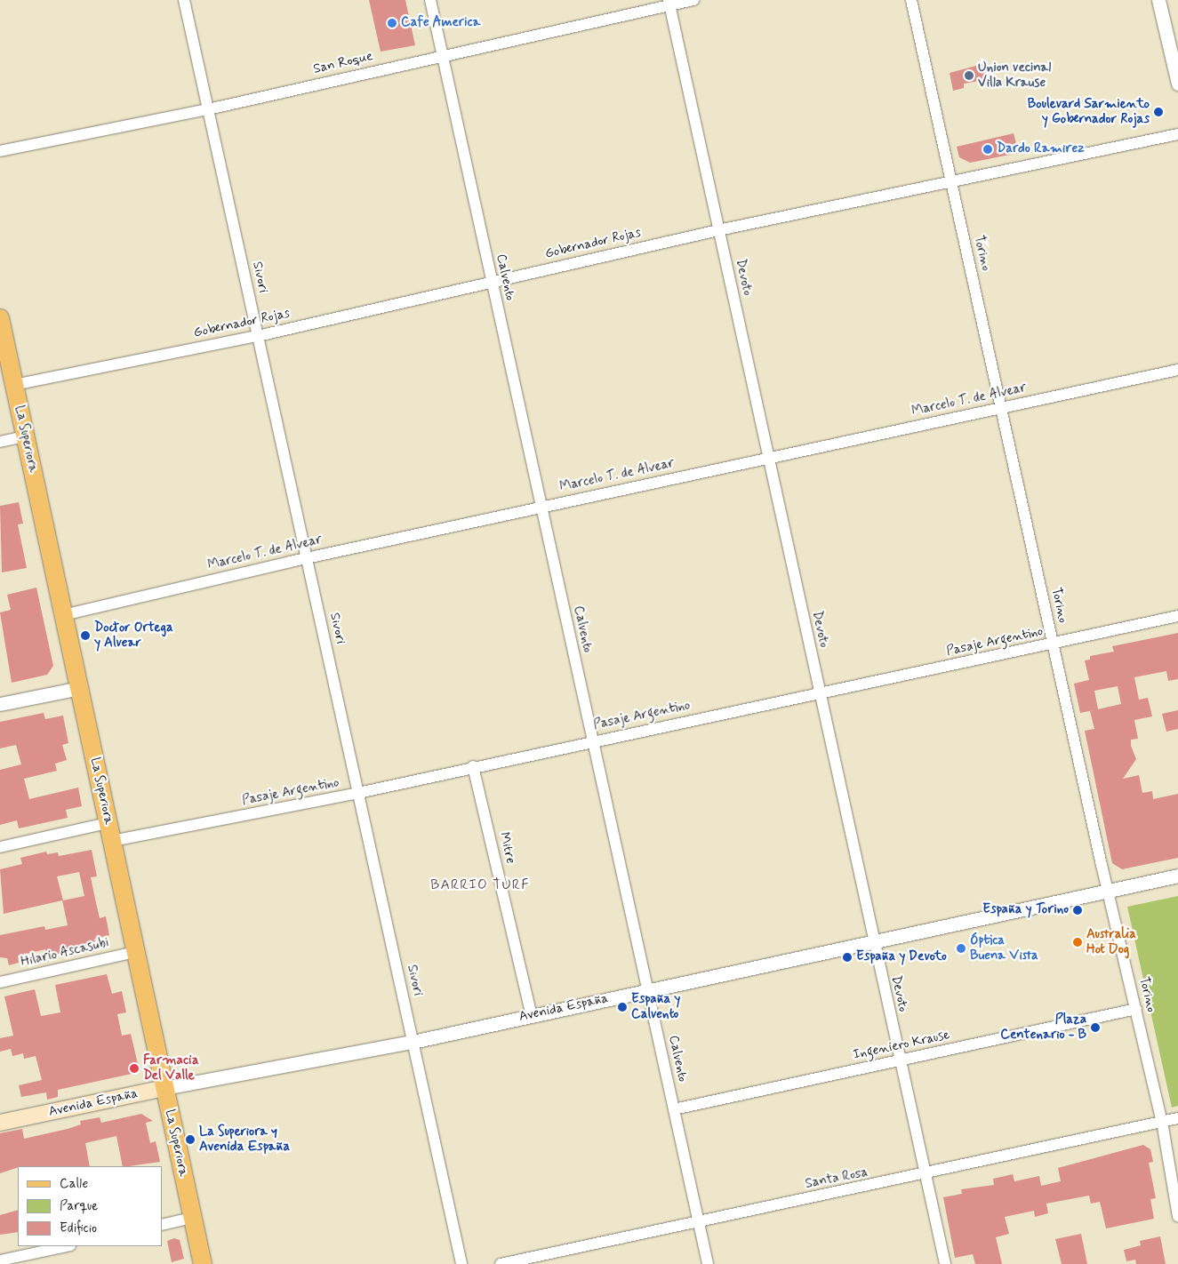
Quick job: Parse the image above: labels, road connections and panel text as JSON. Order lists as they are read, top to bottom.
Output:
{
  "streets": {
    "main road": ["La Superiora", "Avenida España"],
    "street": [
      "San Roque",
      "Gobernador Rojas",
      "Torino",
      "Sivori",
      "Calvento",
      "Devoto",
      "Marcelo T. de Alvear",
      "Pasaje Argentino",
      "Mitre",
      "Hilario Ascasubi",
      "Ingeniero Krause",
      "Santa Rosa"
    ]
  },
  "crossings": [
    ["San Roque", "Sivori"],
    ["San Roque", "Calvento"],
    ["San Roque", "Devoto"],
    ["Gobernador Rojas", "Torino"],
    ["Gobernador Rojas", "Sivori"],
    ["Gobernador Rojas", "Calvento"],
    ["Gobernador Rojas", "Devoto"],
    ["Gobernador Rojas", "La Superiora"],
    ["Torino", "Marcelo T. de Alvear"],
    ["Torino", "Pasaje Argentino"],
    ["Torino", "Avenida España"],
    ["Torino", "Ingeniero Krause"],
    ["Torino", "Santa Rosa"],
    ["Sivori", "Marcelo T. de Alvear"],
    ["Sivori", "Pasaje Argentino"],
    ["Sivori", "Avenida España"],
    ["Calvento", "Marcelo T. de Alvear"],
    ["Calvento", "Pasaje Argentino"],
    ["Calvento", "Avenida España"],
    ["Calvento", "Ingeniero Krause"],
    ["Calvento", "Santa Rosa"],
    ["Devoto", "Marcelo T. de Alvear"],
    ["Devoto", "Pasaje Argentino"],
    ["Devoto", "Avenida España"],
    ["Devoto", "Ingeniero Krause"],
    ["Devoto", "Santa Rosa"],
    ["Marcelo T. de Alvear", "La Superiora"],
    ["La Superiora", "Pasaje Argentino"],
    ["La Superiora", "Hilario Ascasubi"],
    ["La Superiora", "Avenida España"],
    ["Pasaje Argentino", "Mitre"],
    ["Mitre", "Avenida España"]
  ],
  "districts": ["BARRIO TURF"],
  "places": [
    "Cafe America",
    "Union vecinal Villa Krause",
    "Boulevard Sarmiento y Gobernador Rojas",
    "Dardo Ramirez",
    "Doctor Ortega y Alvear",
    "España y Torino",
    "Australia Hot Dog",
    "Óptica Buena Vista",
    "España y Devoto",
    "España y Calvento",
    "Plaza Centenario - B",
    "Farmacia Del Valle",
    "La Superiora y Avenida España"
  ],
  "legend": ["Calle", "Parque", "Edificio"]
}
